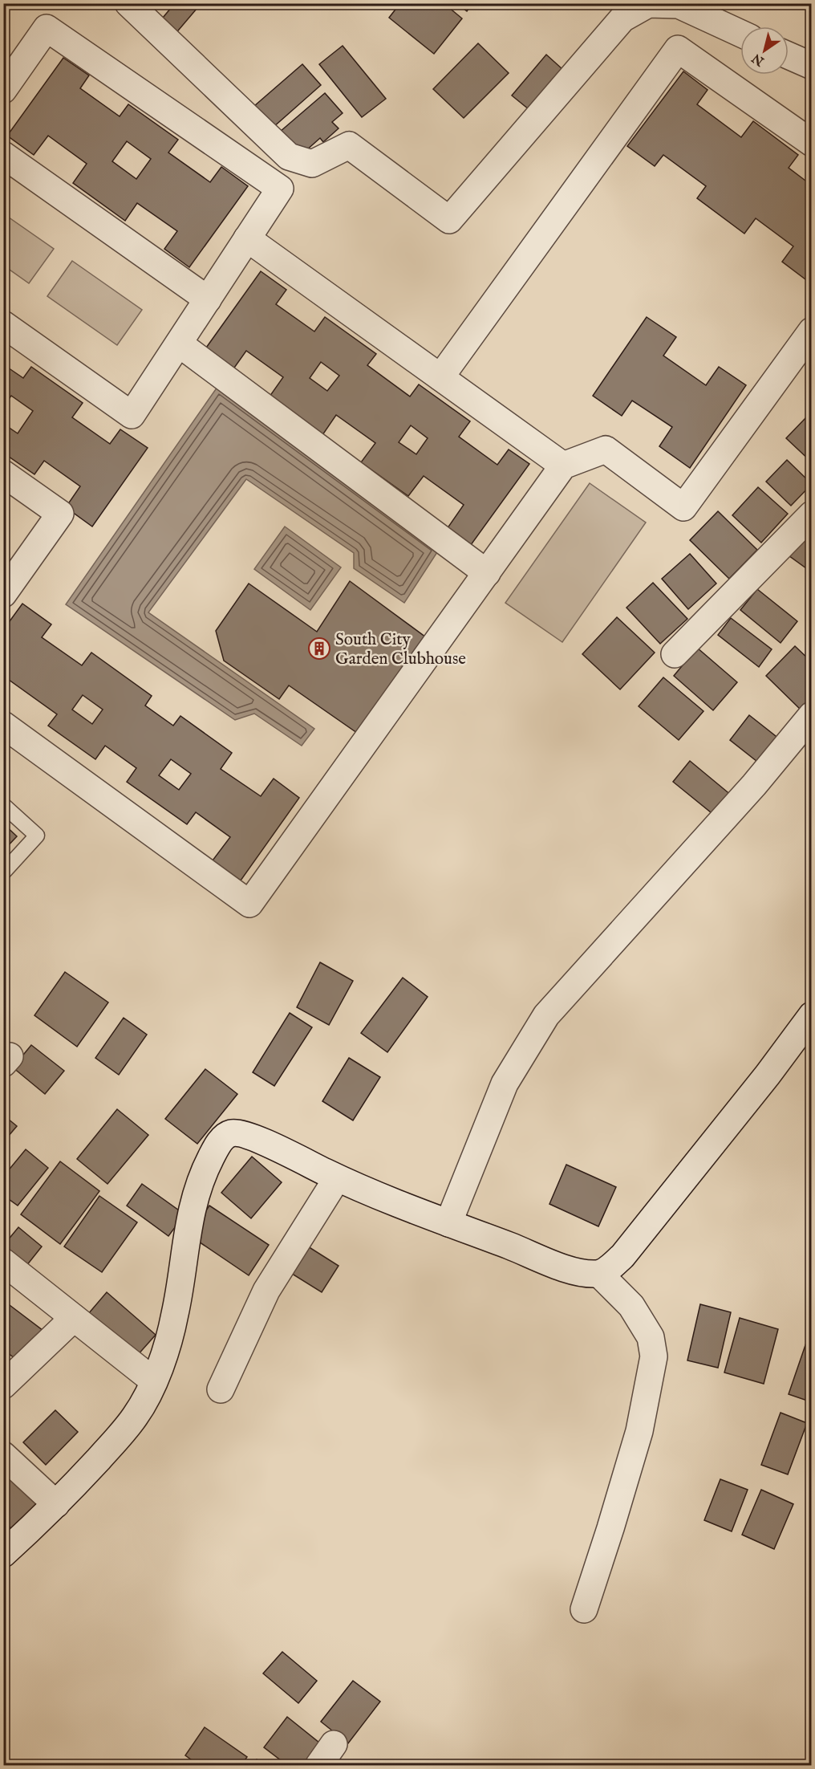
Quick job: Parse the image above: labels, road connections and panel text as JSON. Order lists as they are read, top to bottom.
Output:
{
  "places": {
    "building": ["South City Garden Clubhouse"]
  },
  "north": "bottom left"
}
